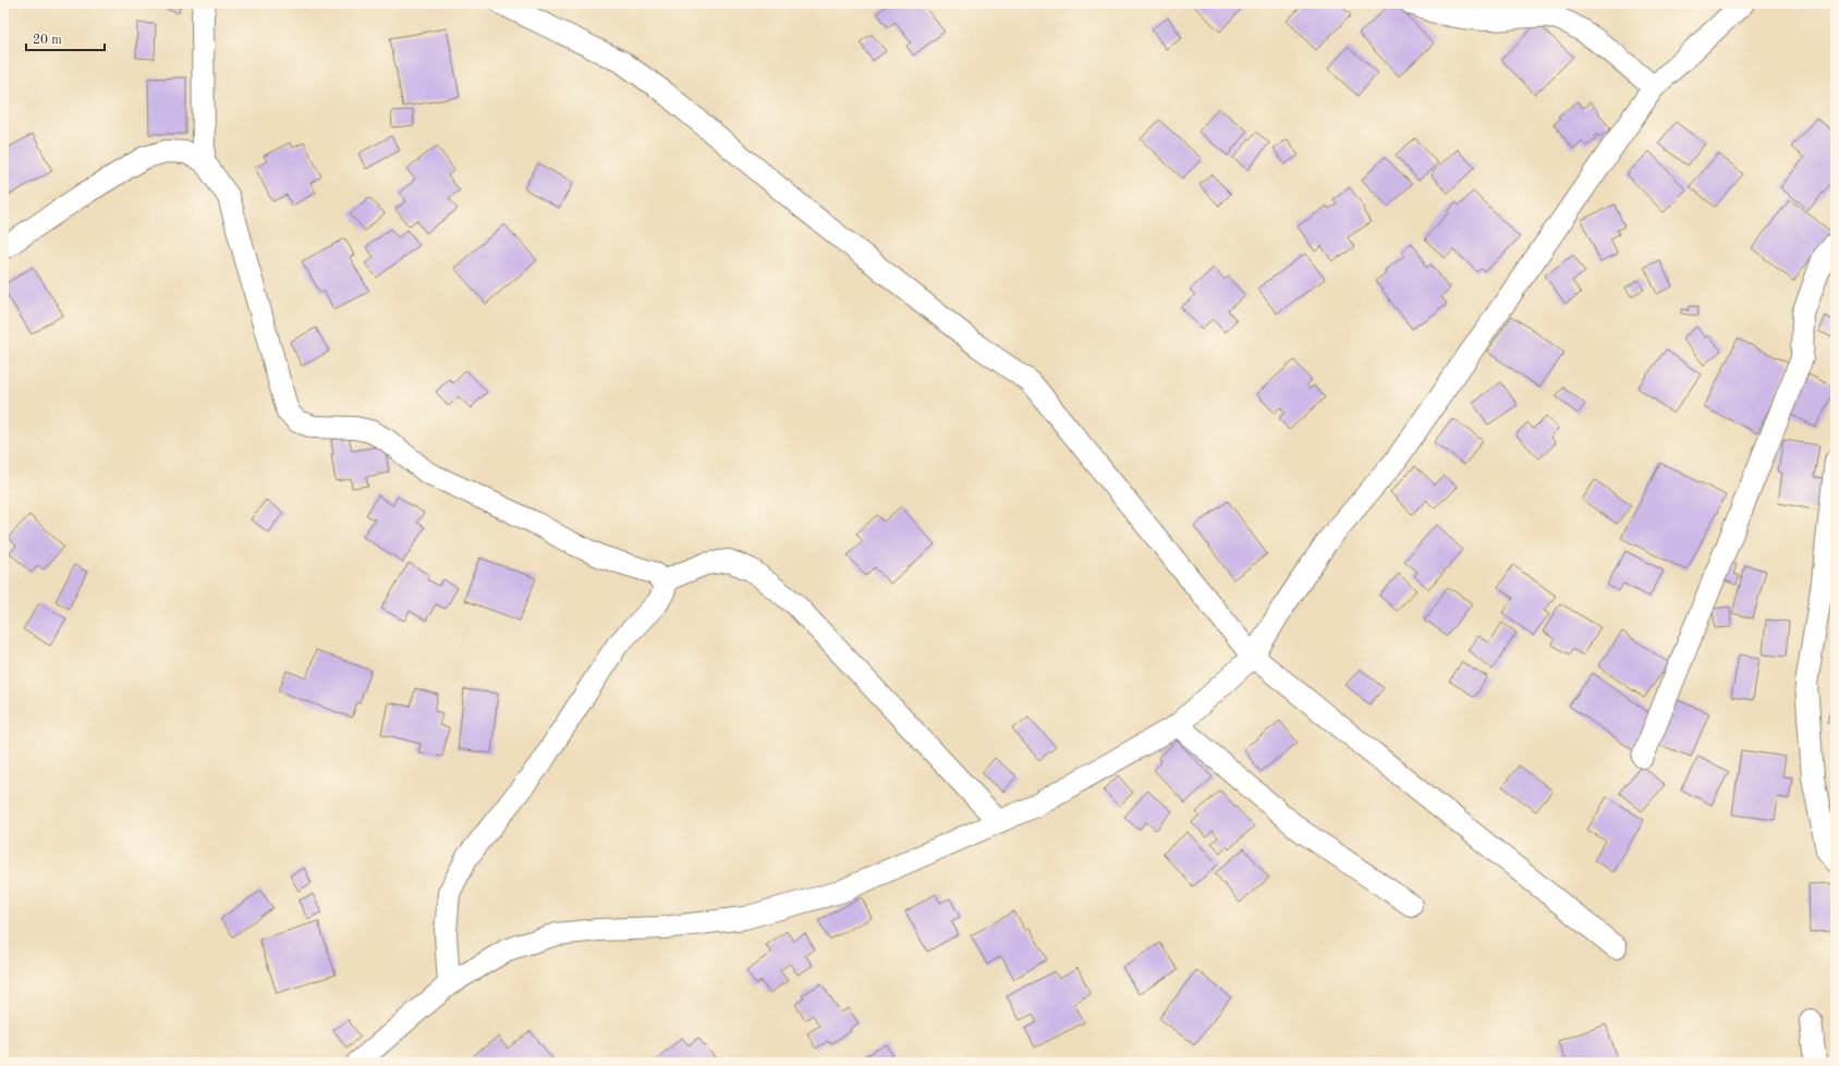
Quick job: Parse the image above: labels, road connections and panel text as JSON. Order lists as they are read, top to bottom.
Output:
{
  "scale_bar": "20 m"
}
